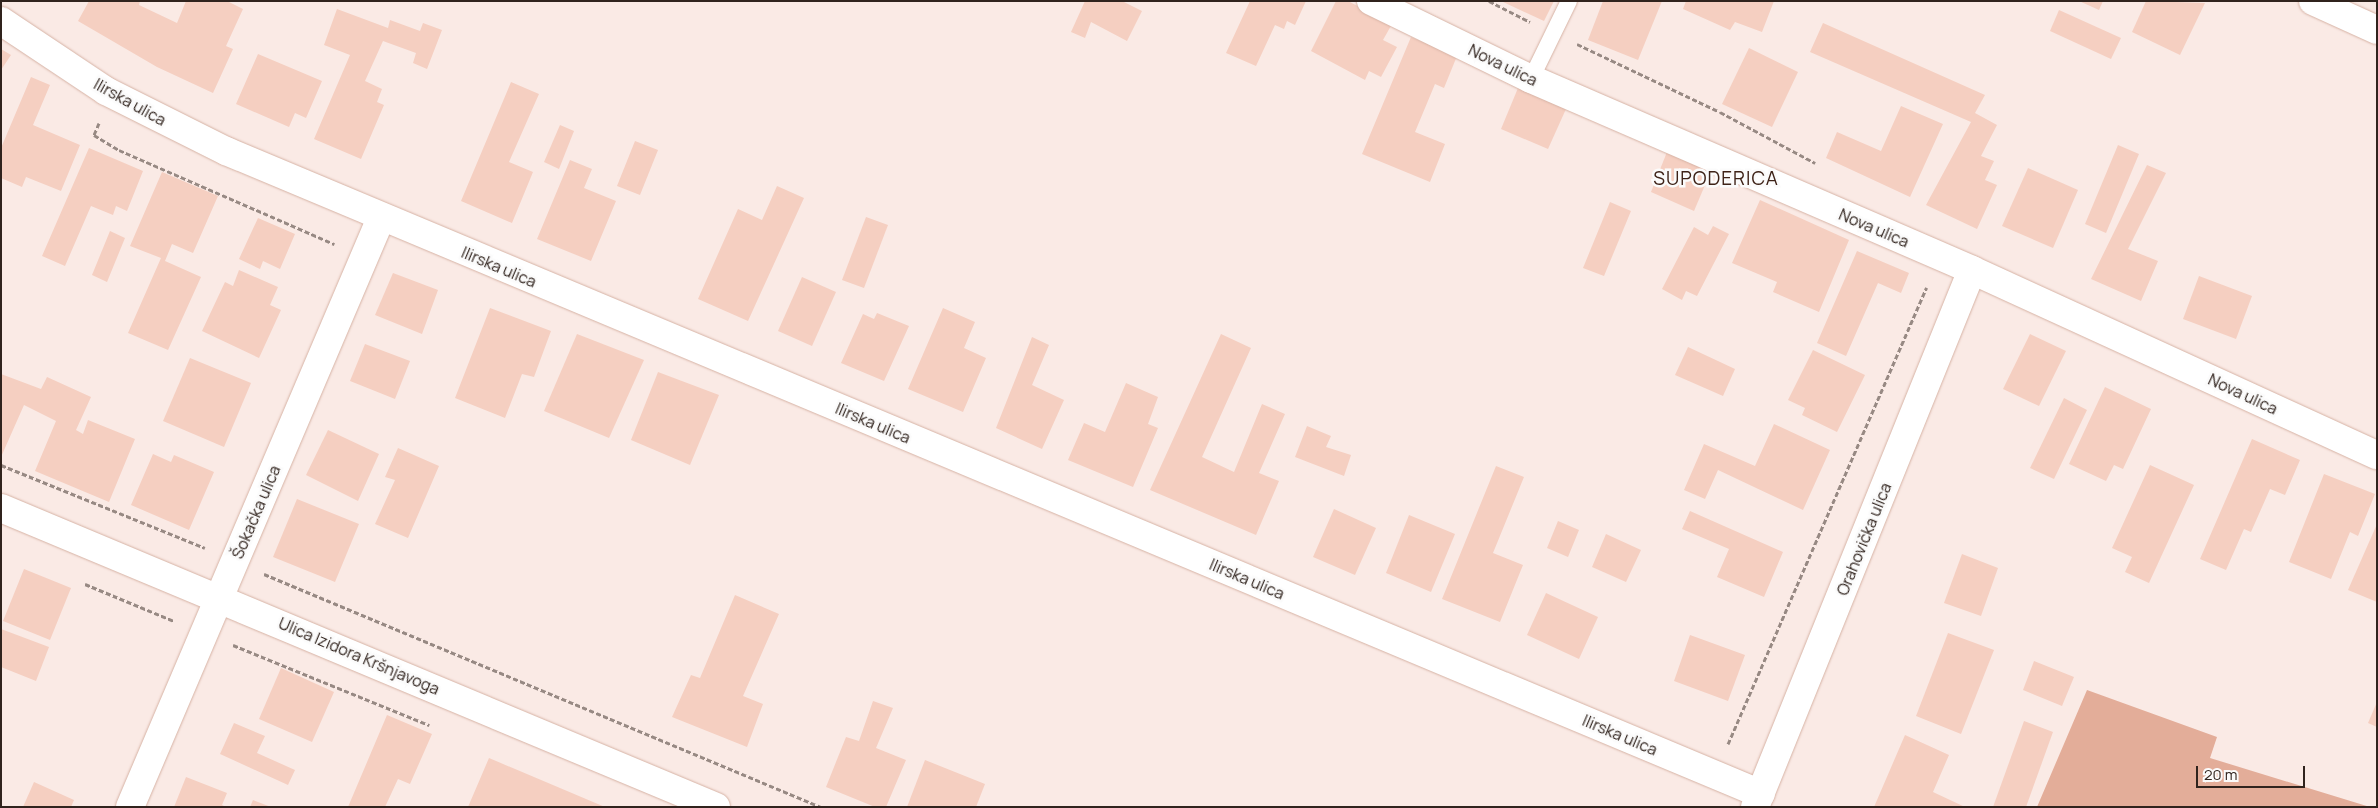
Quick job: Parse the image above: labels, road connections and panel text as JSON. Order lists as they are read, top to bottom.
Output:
{
  "streets": {
    "street": [
      "Nova ulica",
      "Ilirska ulica",
      "Šokačka ulica",
      "Orahovička ulica",
      "Ulica Izidora Kršnjavoga"
    ]
  },
  "crossings": [
    ["Nova ulica", "Orahovička ulica"],
    ["Ilirska ulica", "Šokačka ulica"],
    ["Ilirska ulica", "Orahovička ulica"],
    ["Šokačka ulica", "Ulica Izidora Kršnjavoga"]
  ],
  "districts": ["SUPODERICA"],
  "scale_bar": "20 m"
}
